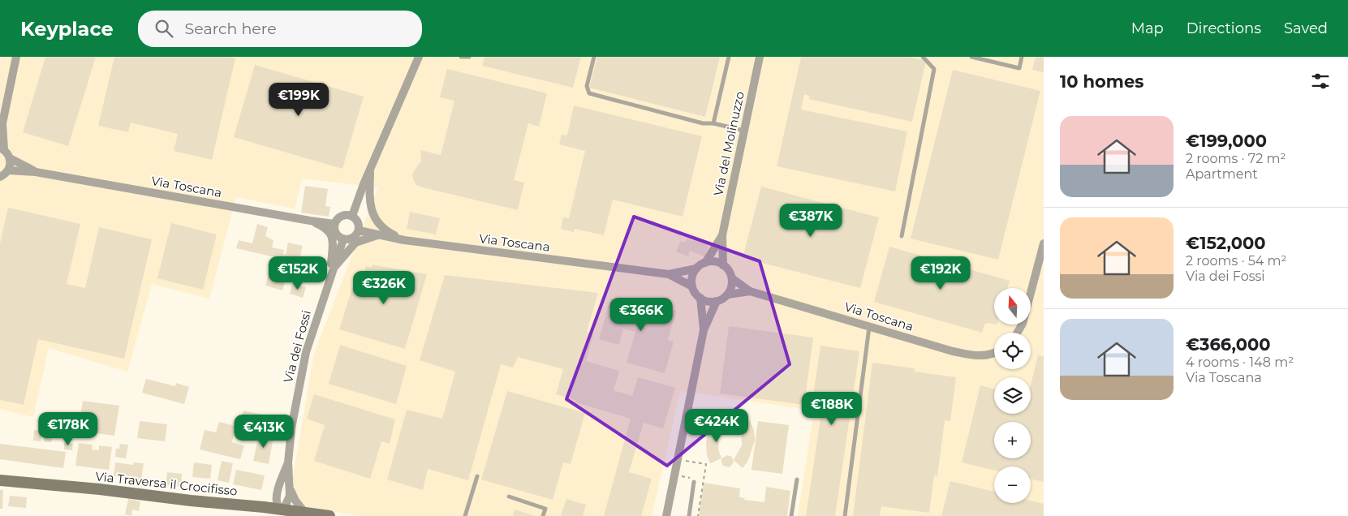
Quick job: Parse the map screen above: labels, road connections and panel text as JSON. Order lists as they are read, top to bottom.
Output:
{
  "streets": {
    "street": [
      "Via del Molinuzzo",
      "Via Toscana",
      "Via dei Fossi",
      "Via Traversa il Crocifisso"
    ]
  },
  "crossings": [
    ["Via del Molinuzzo", "Via Toscana"],
    ["Via Toscana", "Via dei Fossi"],
    ["Via dei Fossi", "Via Traversa il Crocifisso"]
  ],
  "north": "top",
  "page": {
    "header": "Keyplace",
    "search": "Search here",
    "nav": ["Map", "Directions", "Saved"],
    "heading": "10 homes",
    "price": [
      "€199K",
      "€387K",
      "€152K",
      "€192K",
      "€326K",
      "€366K",
      "€188K",
      "€424K",
      "€178K",
      "€413K"
    ],
    "list": [
      {
        "name": "€199,000",
        "note": "2 rooms · 72 m² · Apartment"
      },
      {
        "name": "€152,000",
        "note": "2 rooms · 54 m² · Via dei Fossi"
      },
      {
        "name": "€366,000",
        "note": "4 rooms · 148 m² · Via Toscana"
      }
    ],
    "map_buttons": ["+", "−"]
  }
}
